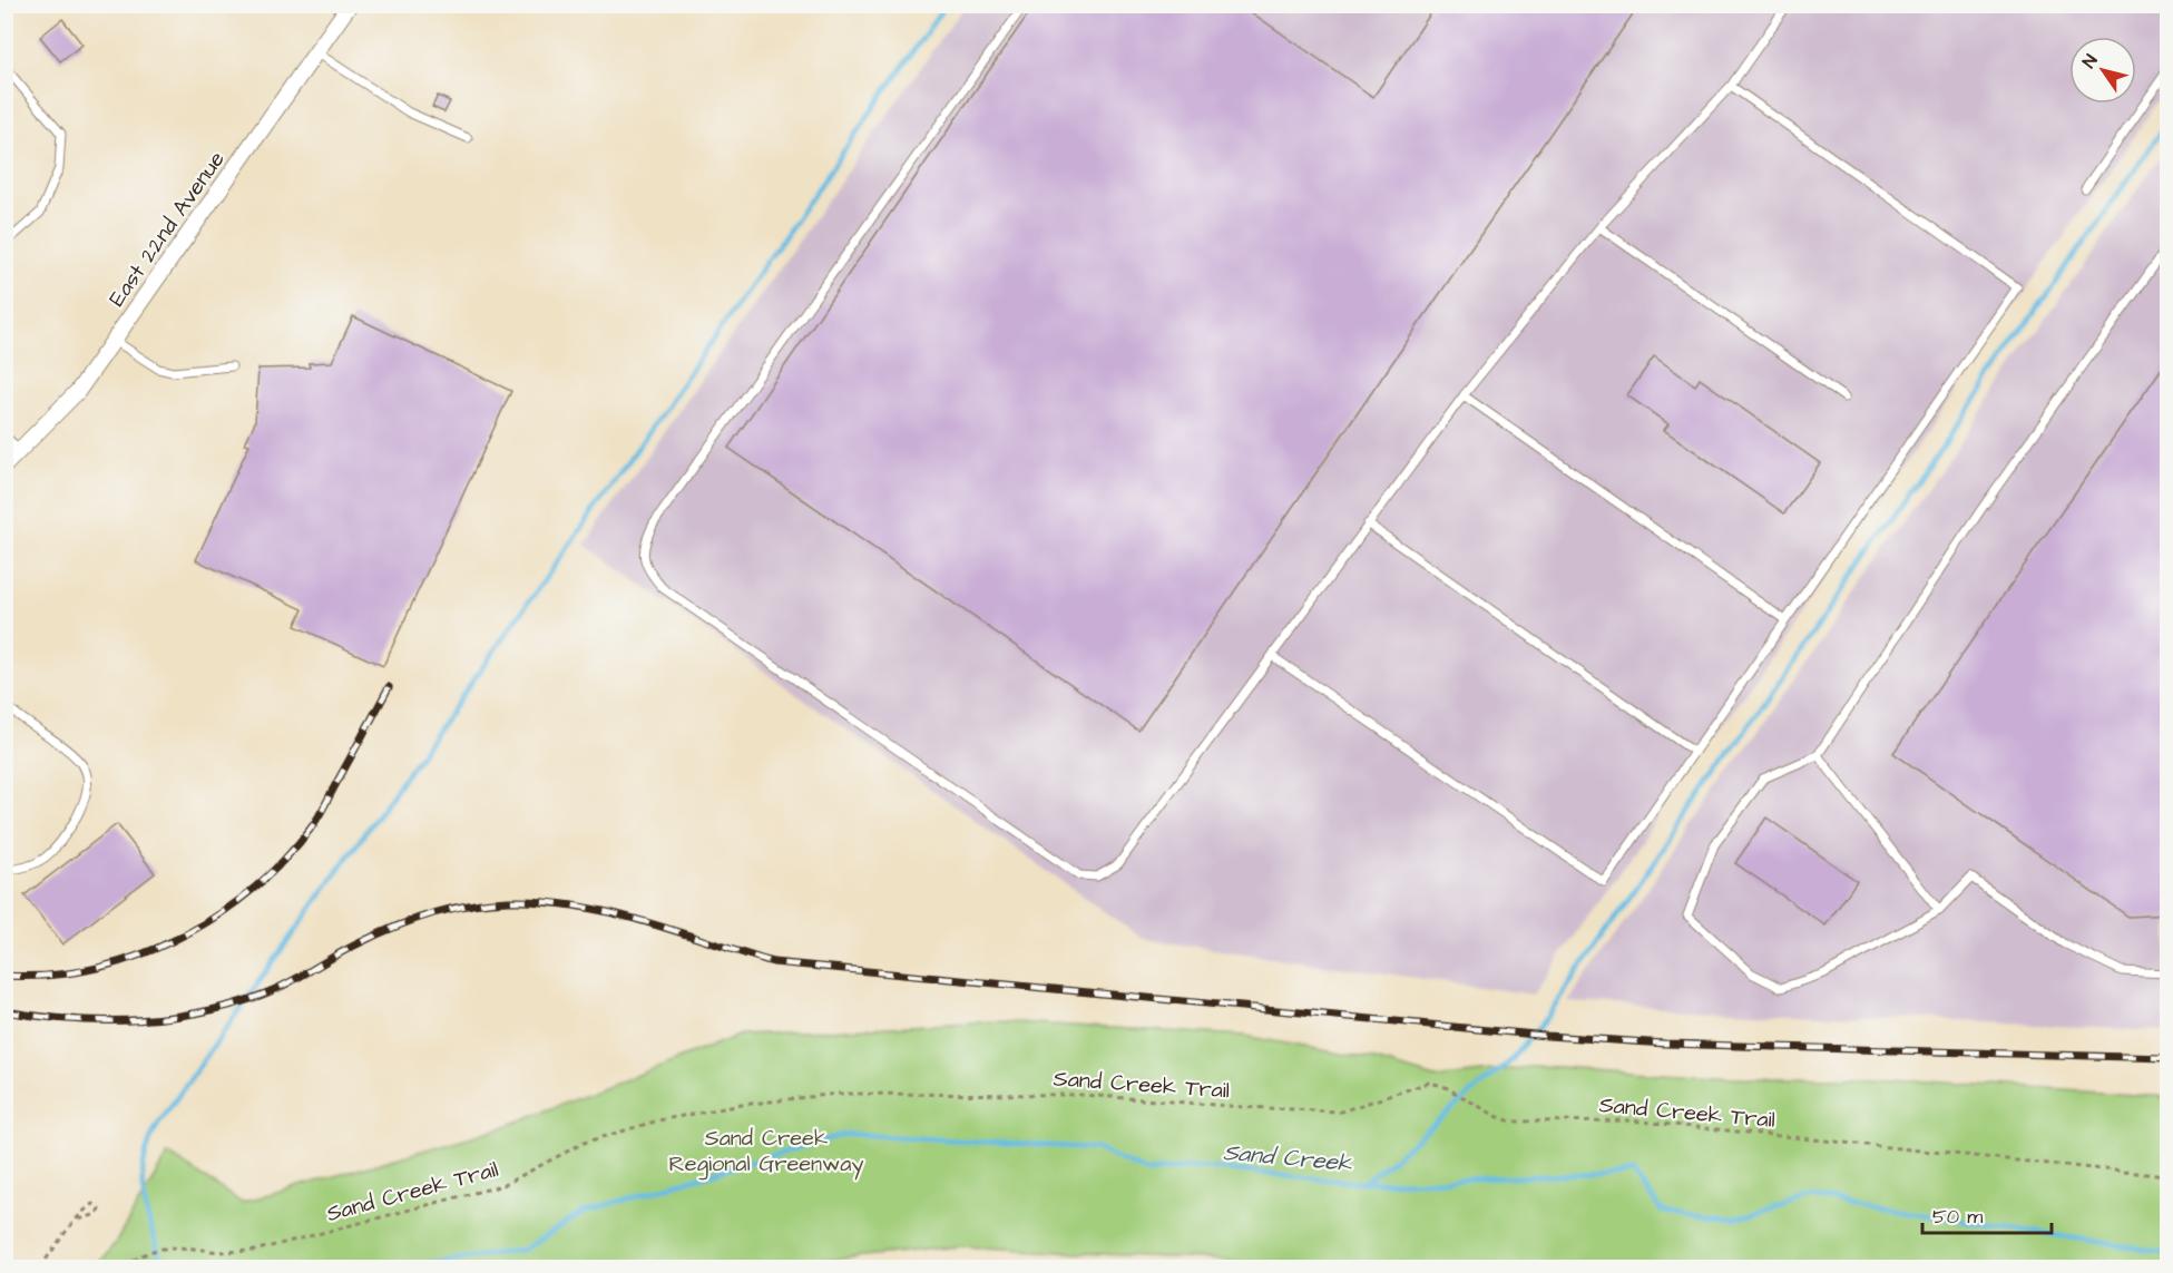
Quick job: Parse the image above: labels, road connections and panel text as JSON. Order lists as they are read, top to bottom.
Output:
{
  "streets": {
    "street": ["East 22nd Avenue"],
    "path": ["Sand Creek Trail"]
  },
  "water": ["Sand Creek"],
  "parks": ["Sand Creek Regional Greenway"],
  "scale_bar": "50 m",
  "north": "top left"
}
